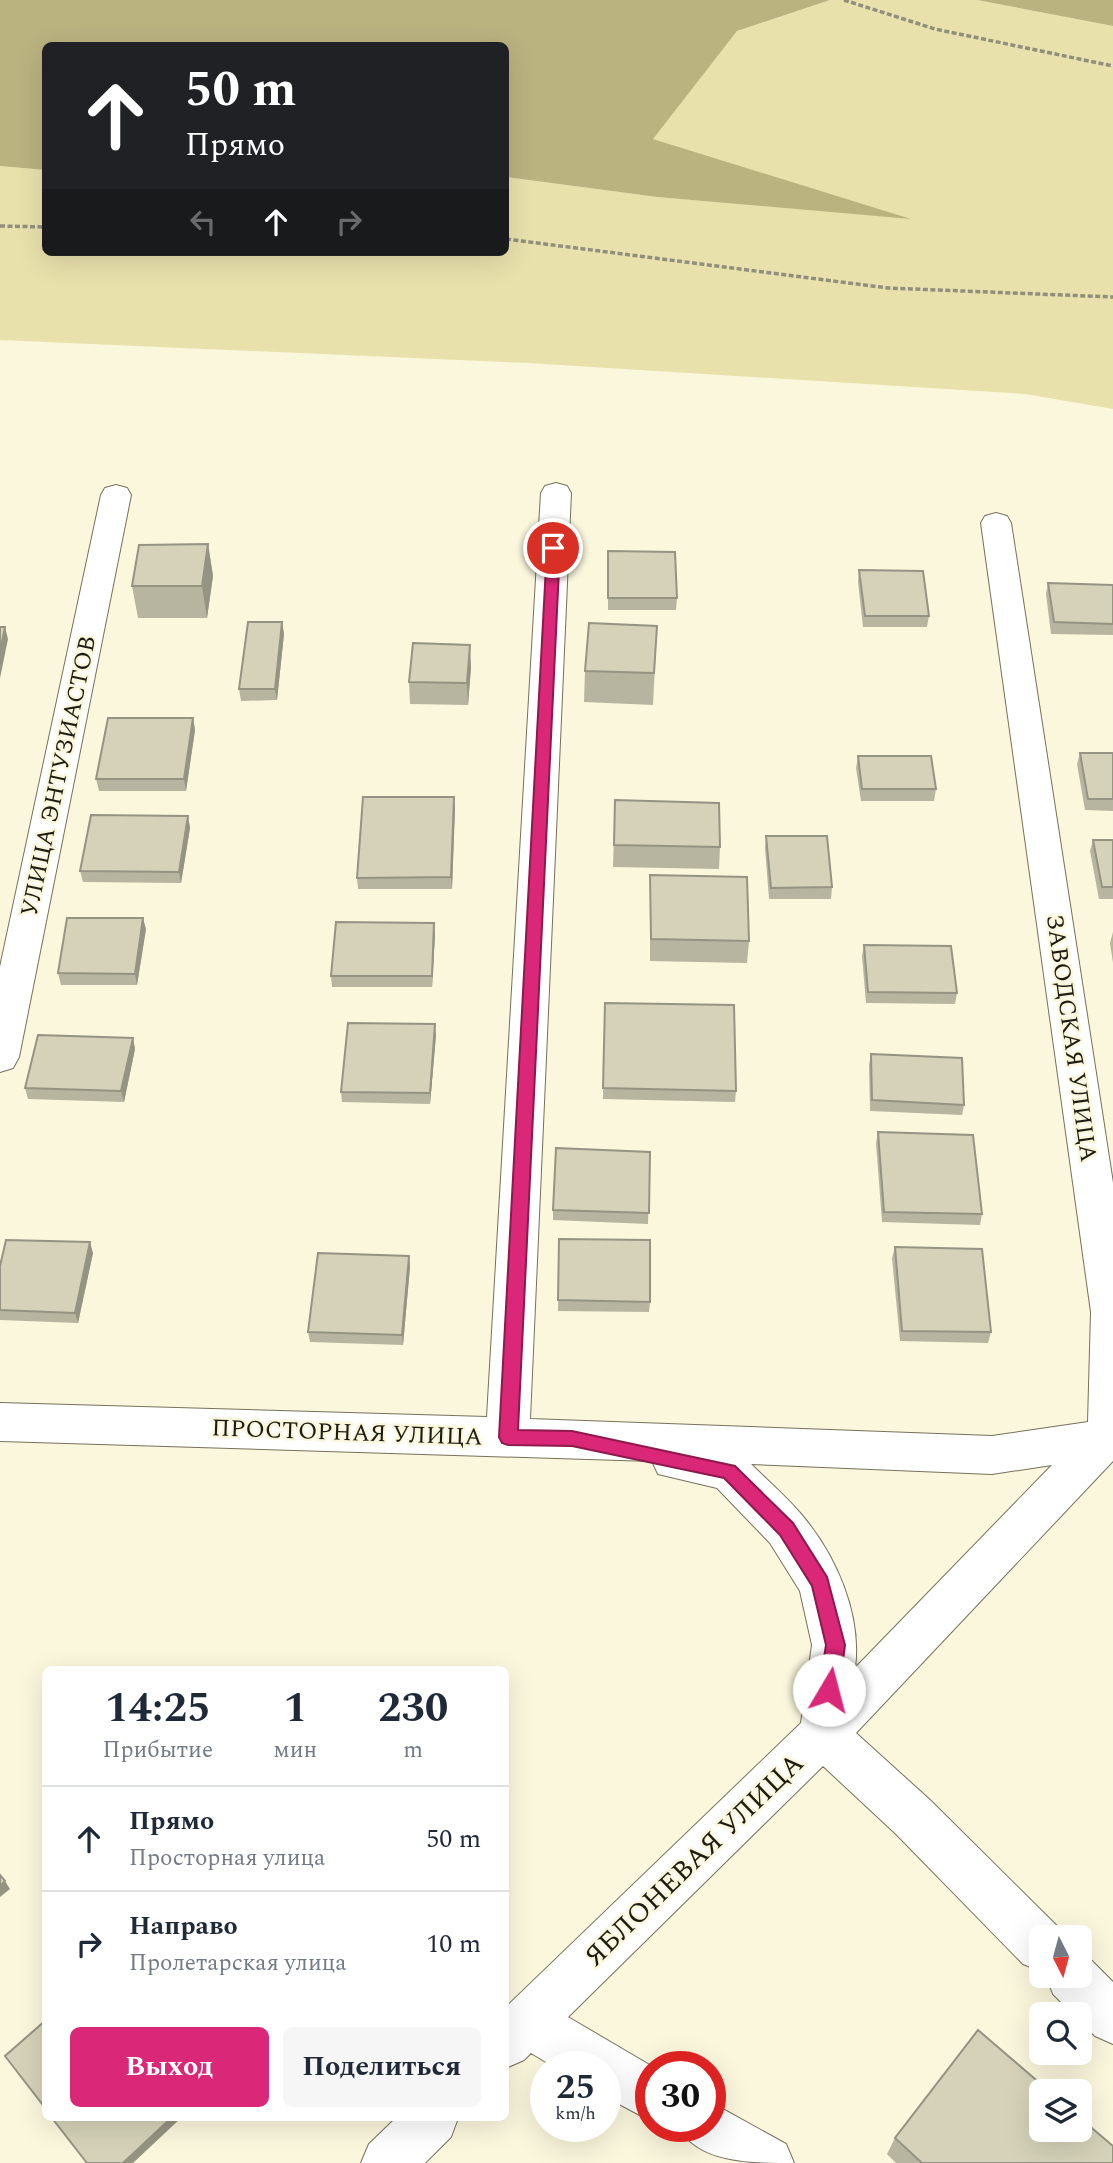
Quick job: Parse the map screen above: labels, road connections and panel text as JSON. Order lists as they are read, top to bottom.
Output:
{
  "streets": {
    "street": [
      "УЛИЦА ЭНТУЗИАСТОВ",
      "ЗАВОДСКАЯ УЛИЦА",
      "ПРОСТОРНАЯ УЛИЦА",
      "ЯБЛОНЕВАЯ УЛИЦА"
    ]
  },
  "crossings": [
    ["ЗАВОДСКАЯ УЛИЦА", "ПРОСТОРНАЯ УЛИЦА"],
    ["ПРОСТОРНАЯ УЛИЦА", "ЯБЛОНЕВАЯ УЛИЦА"]
  ],
  "north": "bottom",
  "page": {
    "turn": ["50 m", "Прямо"],
    "eta": [
      "14:25",
      "Прибытие",
      "1",
      "мин",
      "230",
      "m"
    ],
    "list": [
      {
        "name": "Прямо",
        "note": "Просторная улица",
        "value": "50 m"
      },
      {
        "name": "Направо",
        "note": "Пролетарская улица",
        "value": "10 m"
      }
    ],
    "buttons": ["Выход", "Поделиться"],
    "speed": "25 km/h",
    "limit": "30"
  }
}
